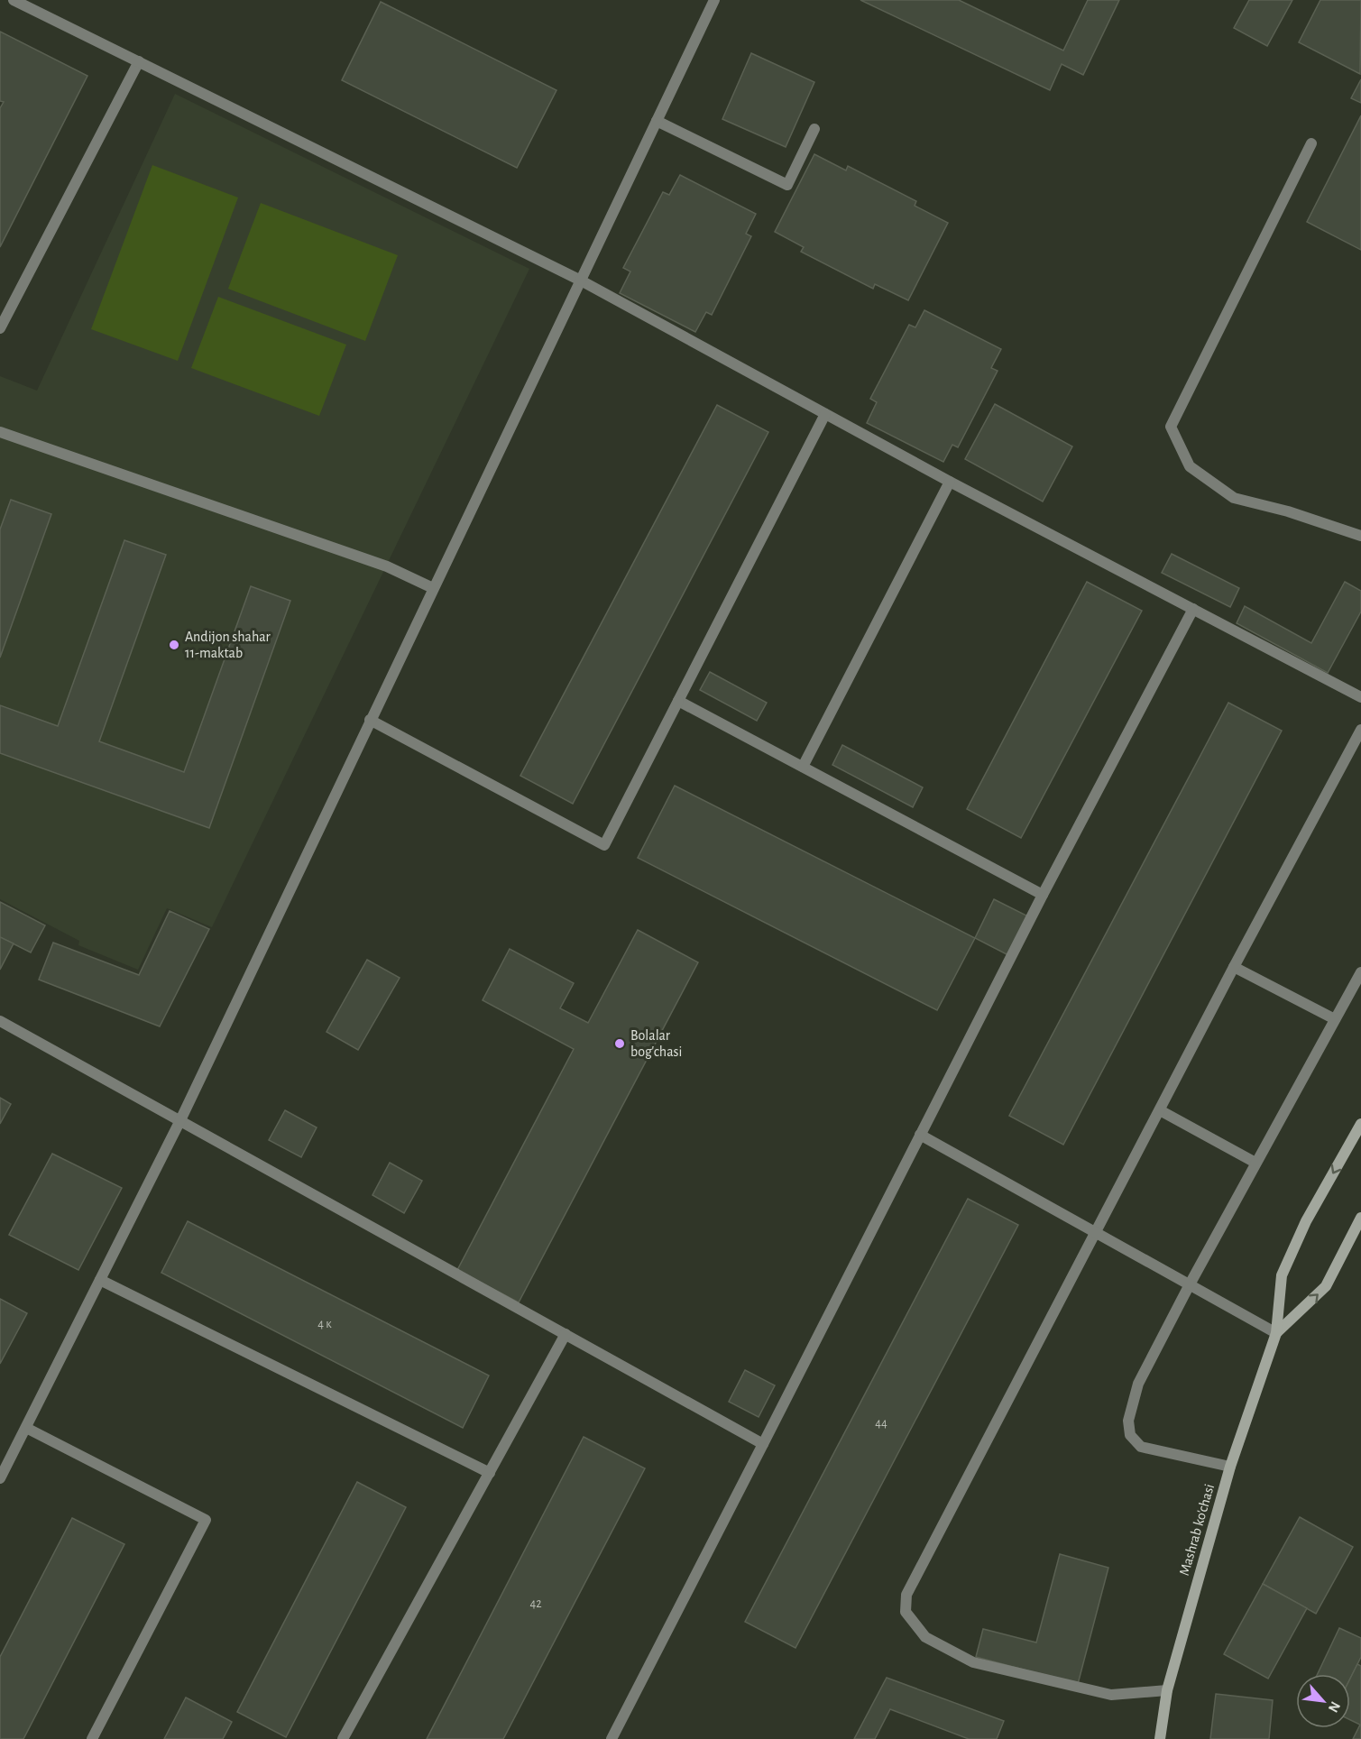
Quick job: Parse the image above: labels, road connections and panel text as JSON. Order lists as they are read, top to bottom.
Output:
{
  "streets": {
    "main road": ["Mashrab ko'chasi"]
  },
  "places": ["Andijon shahar 11-maktab", "Bolalar bog'chasi"],
  "house_numbers": ["4 к", "44", "42"],
  "north": "bottom right"
}
